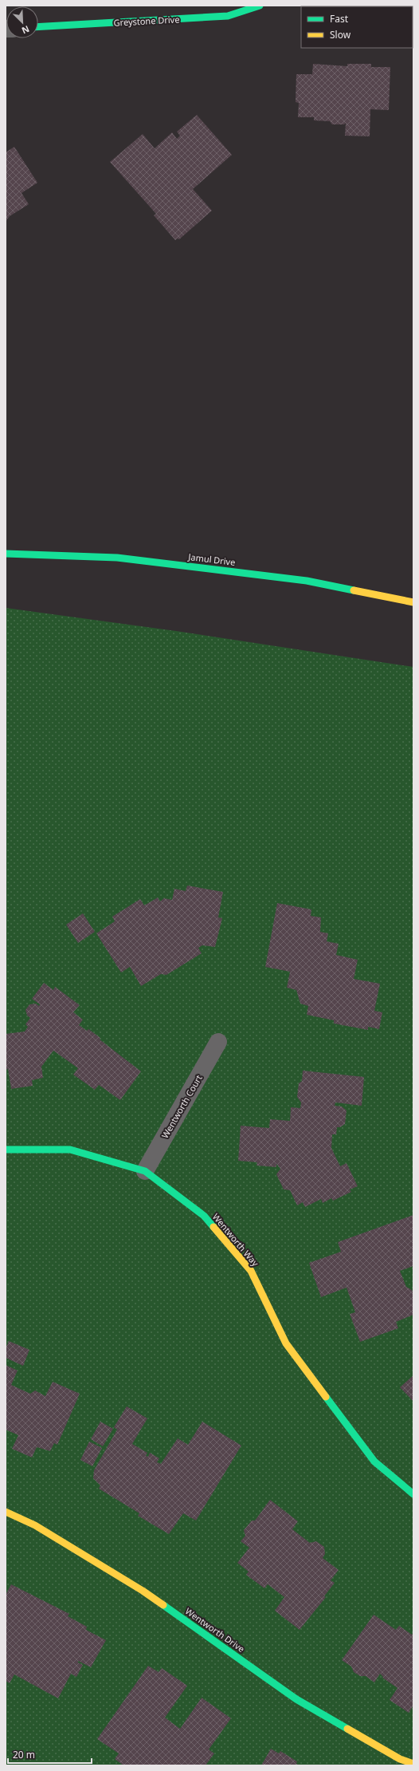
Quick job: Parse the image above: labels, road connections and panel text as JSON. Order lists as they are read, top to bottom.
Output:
{
  "streets": {
    "street": [
      "Greystone Drive",
      "Jamul Drive",
      "Wentworth Court",
      "Wentworth Way",
      "Wentworth Drive"
    ]
  },
  "crossings": [
    ["Wentworth Court", "Wentworth Way"]
  ],
  "legend": ["Fast", "Slow"],
  "scale_bar": "20 m",
  "north": "bottom right"
}
